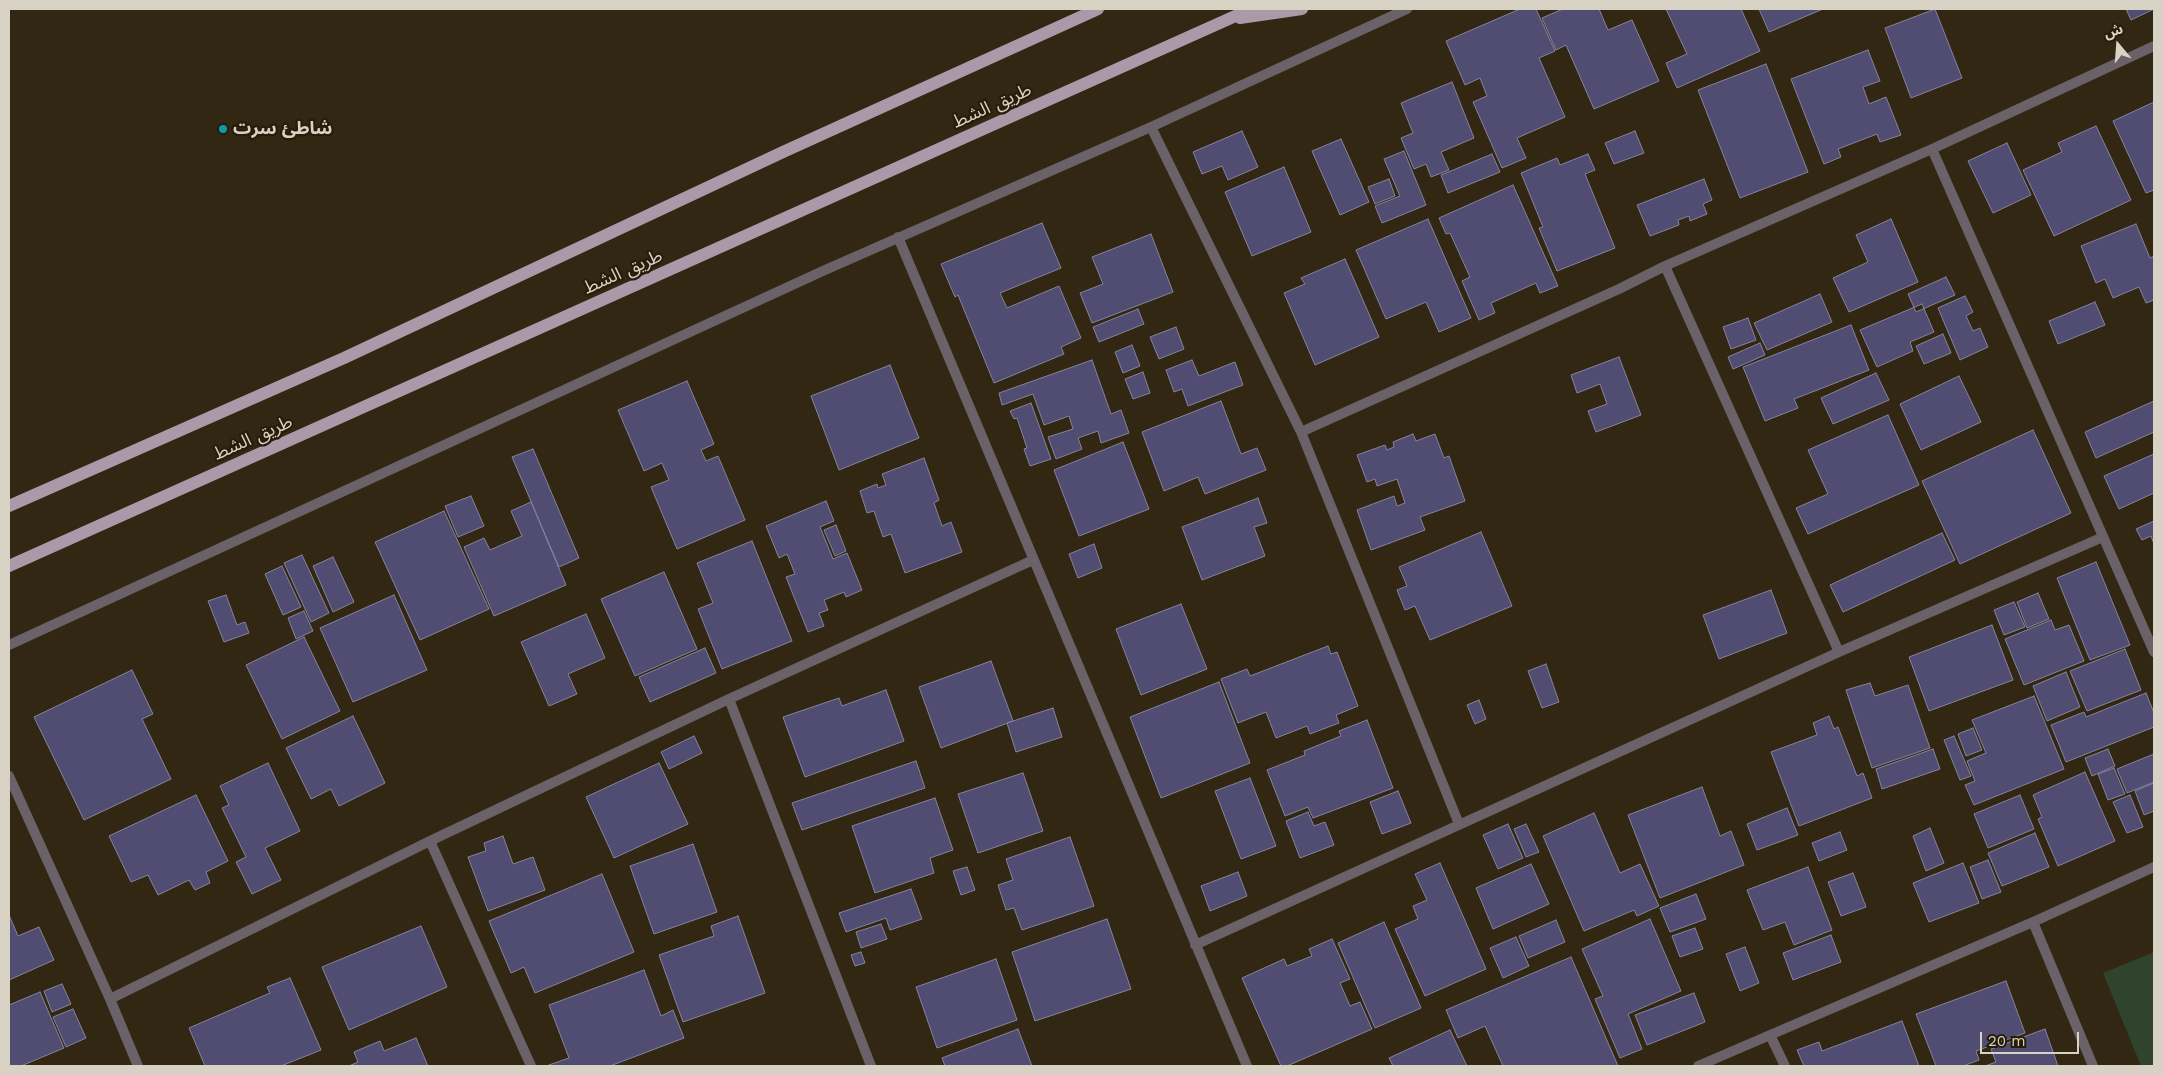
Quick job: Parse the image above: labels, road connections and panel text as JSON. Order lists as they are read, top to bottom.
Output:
{
  "streets": {
    "main road": ["طريق الشط"]
  },
  "places": ["شاطئ سرت"],
  "scale_bar": "20 m",
  "north": "top"
}
